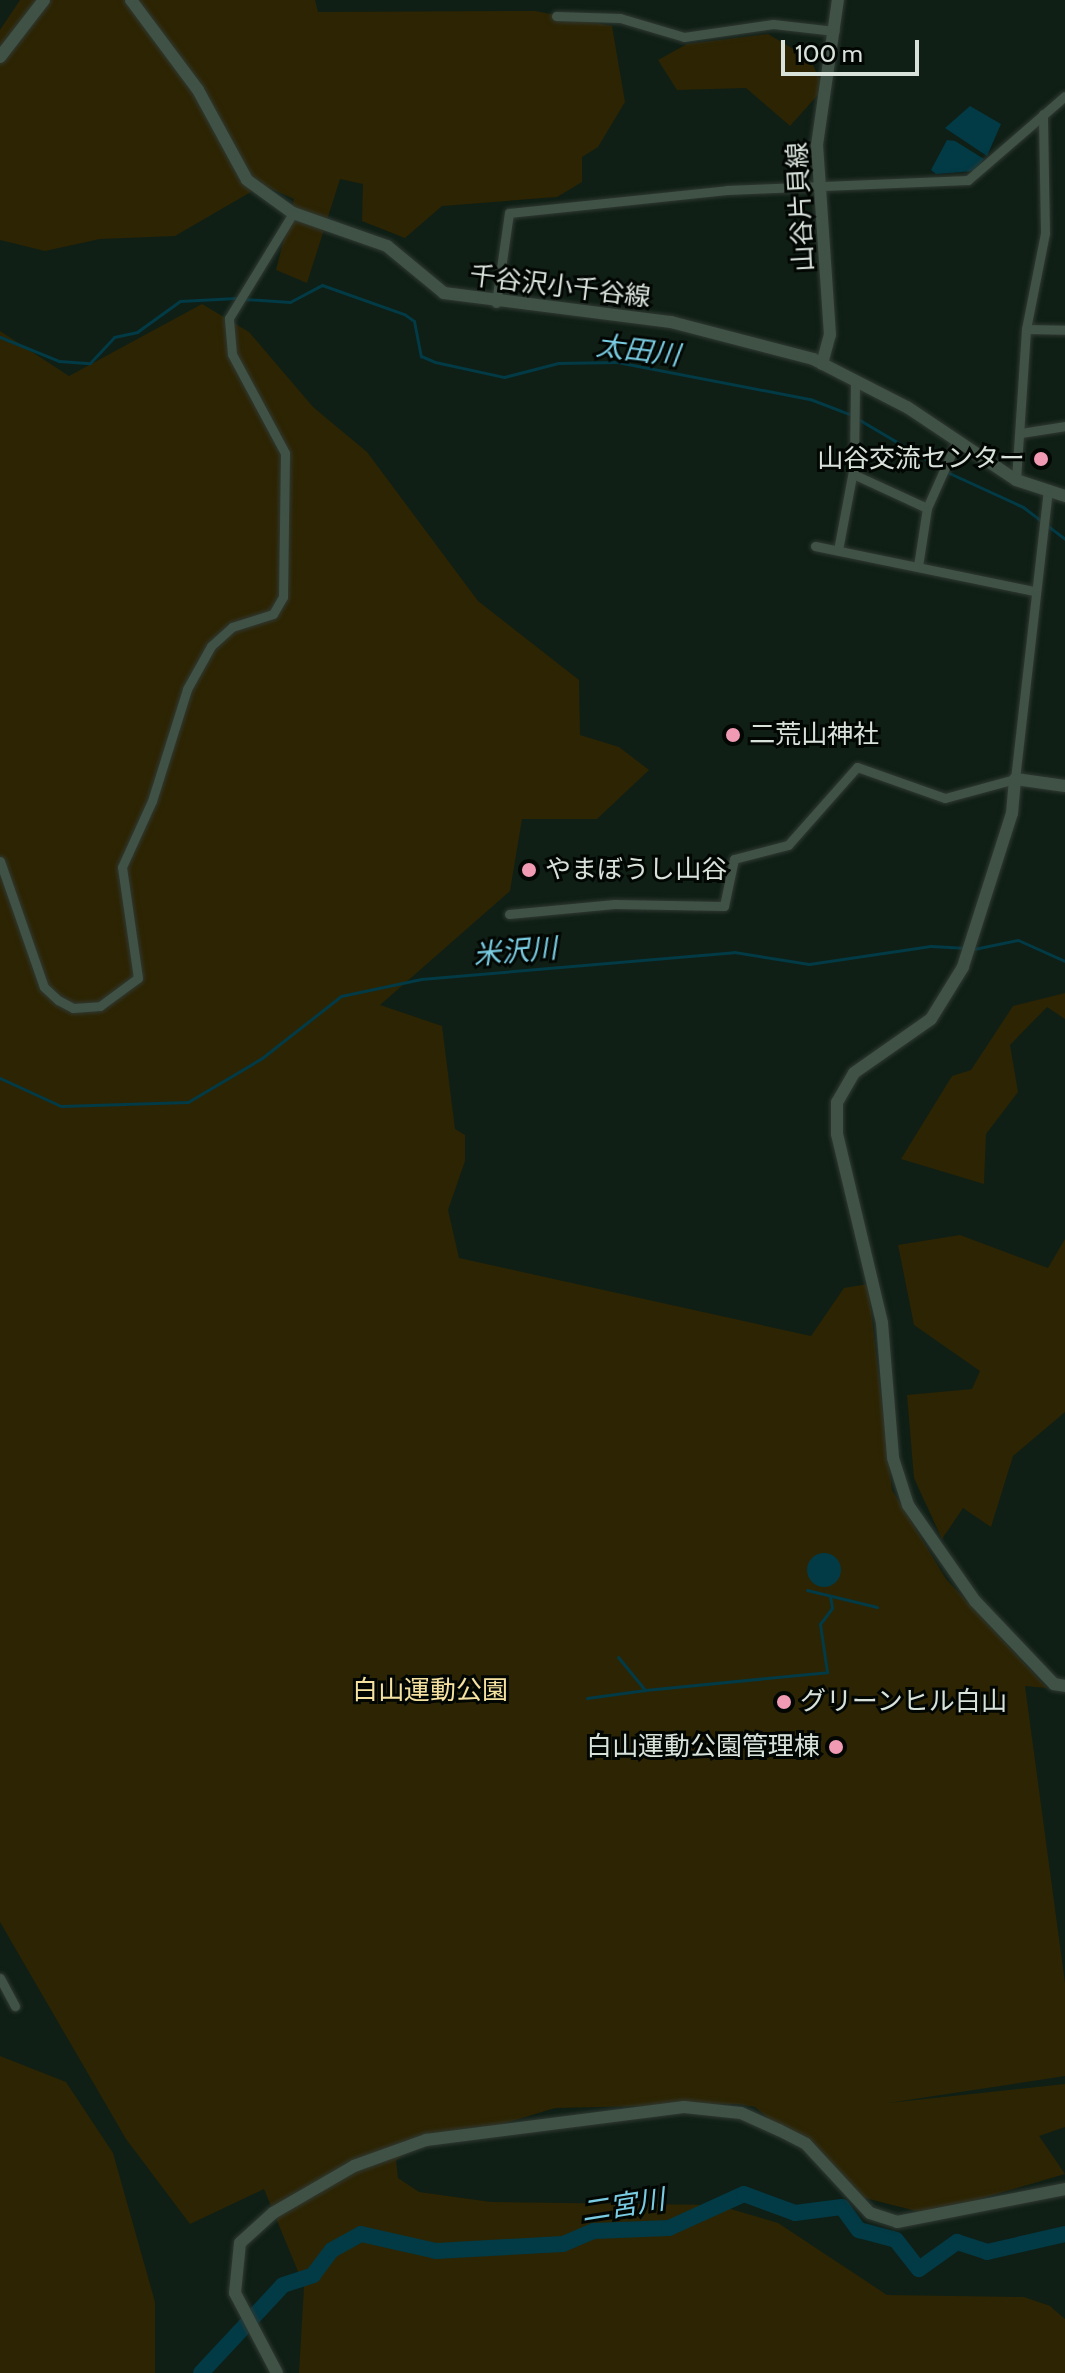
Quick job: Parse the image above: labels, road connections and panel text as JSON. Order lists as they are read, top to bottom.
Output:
{
  "streets": {
    "street": ["山谷片貝線", "千谷沢小千谷線"]
  },
  "crossings": [
    ["山谷片貝線", "千谷沢小千谷線"]
  ],
  "water": ["太田川", "米沢川", "二宮川"],
  "parks": ["白山運動公園"],
  "places": [
    "山谷交流センター",
    "二荒山神社",
    "やまぼうし山谷",
    "グリーンヒル白山",
    "白山運動公園管理棟"
  ],
  "scale_bar": "100 m"
}
